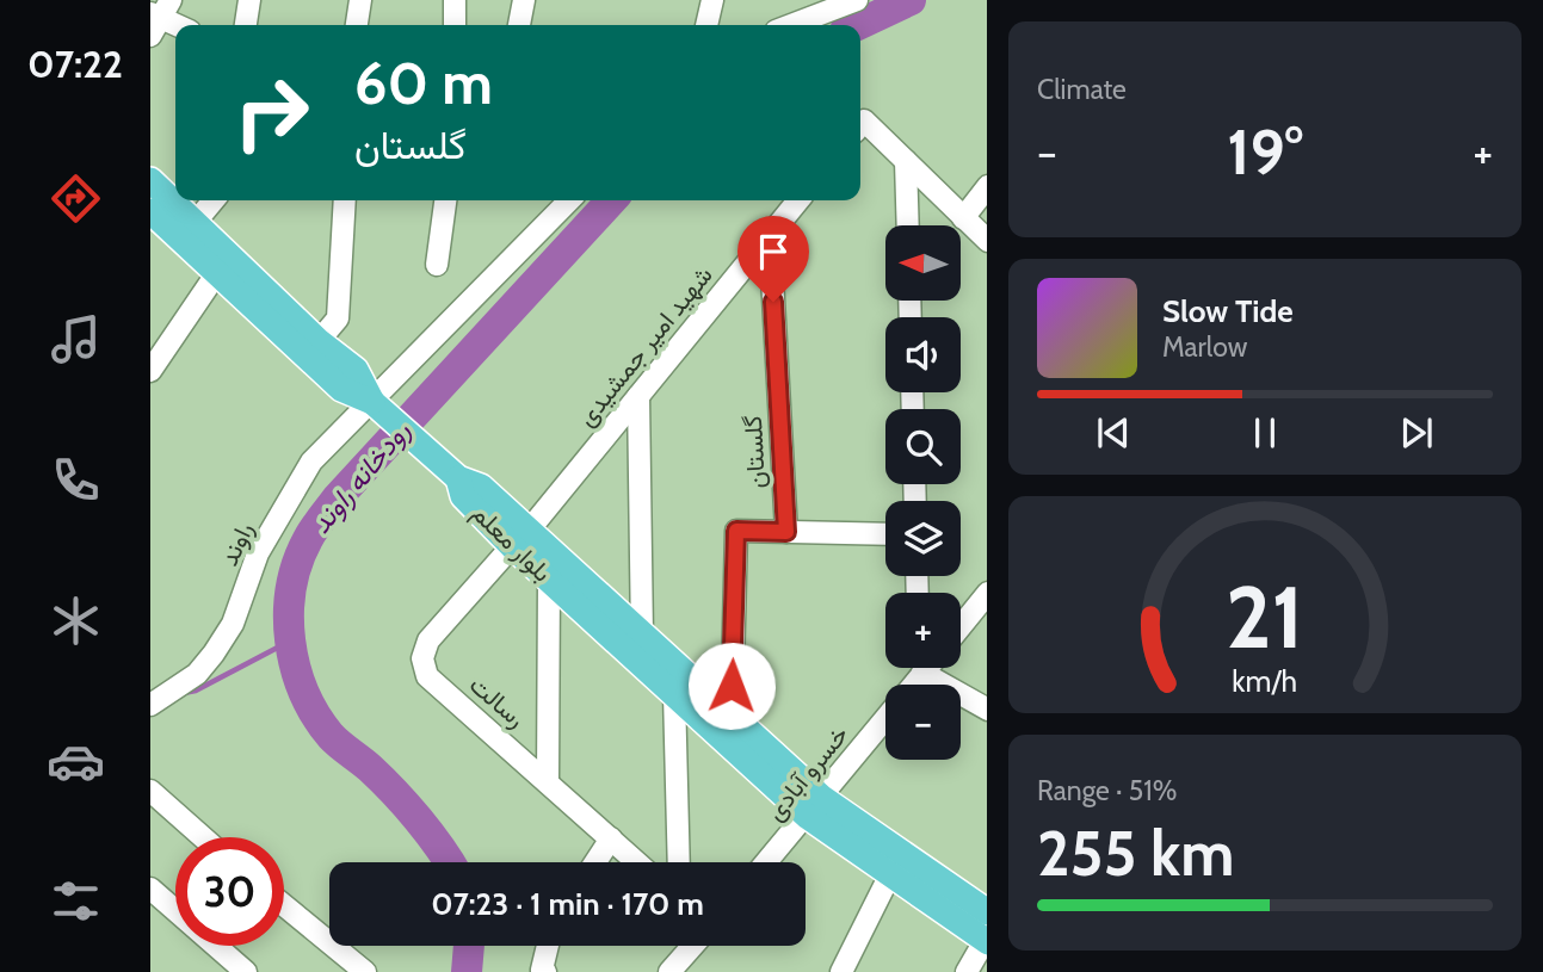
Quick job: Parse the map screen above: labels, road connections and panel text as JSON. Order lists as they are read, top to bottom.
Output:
{
  "streets": {
    "main road": ["بلوار معلم"],
    "street": [
      "شهید امیر جمشیدی",
      "گلستان",
      "راوند",
      "رسالت",
      "خسرو آبادی"
    ]
  },
  "crossings": [
    ["شهید امیر جمشیدی", "گلستان"],
    ["شهید امیر جمشیدی", "بلوار معلم"],
    ["شهید امیر جمشیدی", "رسالت"],
    ["بلوار معلم", "راوند"],
    ["بلوار معلم", "رسالت"],
    ["بلوار معلم", "خسرو آبادی"]
  ],
  "water": ["رودخانه راوند"],
  "north": "left",
  "page": {
    "tabs": "07:22",
    "tile": [
      "Climate",
      ["Range · 51%", "255 km"]
    ],
    "turn": ["60 m", "گلستان"],
    "heat": ["−", "19°", "+"],
    "map_buttons": ["+", "−"],
    "song": ["Slow Tide", "Marlow"],
    "limit": "30",
    "trip": "07:23 · 1 min · 170 m",
    "gauge": ["21", "km/h"]
  }
}
